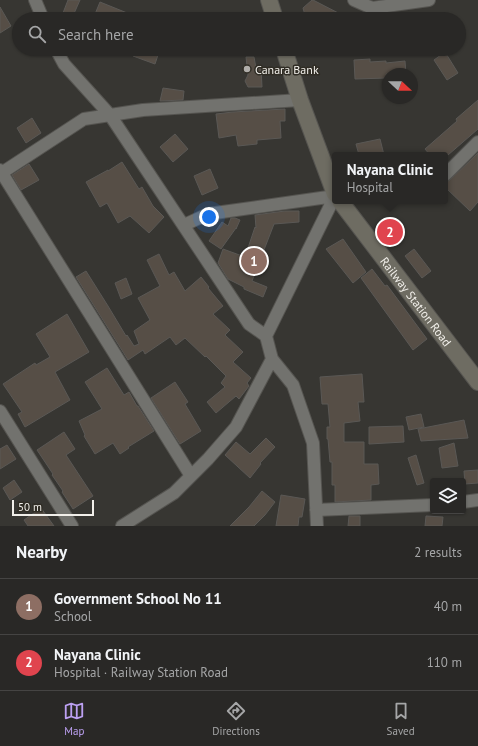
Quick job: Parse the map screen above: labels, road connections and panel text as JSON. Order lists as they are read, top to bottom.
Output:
{
  "streets": {
    "main road": ["Railway Station Road"]
  },
  "places": ["Canara Bank"],
  "scale_bar": "50 m",
  "north": "right",
  "page": {
    "search": "Search here",
    "popup": ["Nayana Clinic", "Hospital"],
    "pins": ["2", "1"],
    "scale": "50 m",
    "heading": ["Nearby", "2 results"],
    "list": [
      {
        "mark": "1",
        "name": "Government School No 11",
        "note": "School",
        "value": "40 m"
      },
      {
        "mark": "2",
        "name": "Nayana Clinic",
        "note": "Hospital · Railway Station Road",
        "value": "110 m"
      }
    ],
    "nav": ["Map", "Directions", "Saved"]
  }
}
